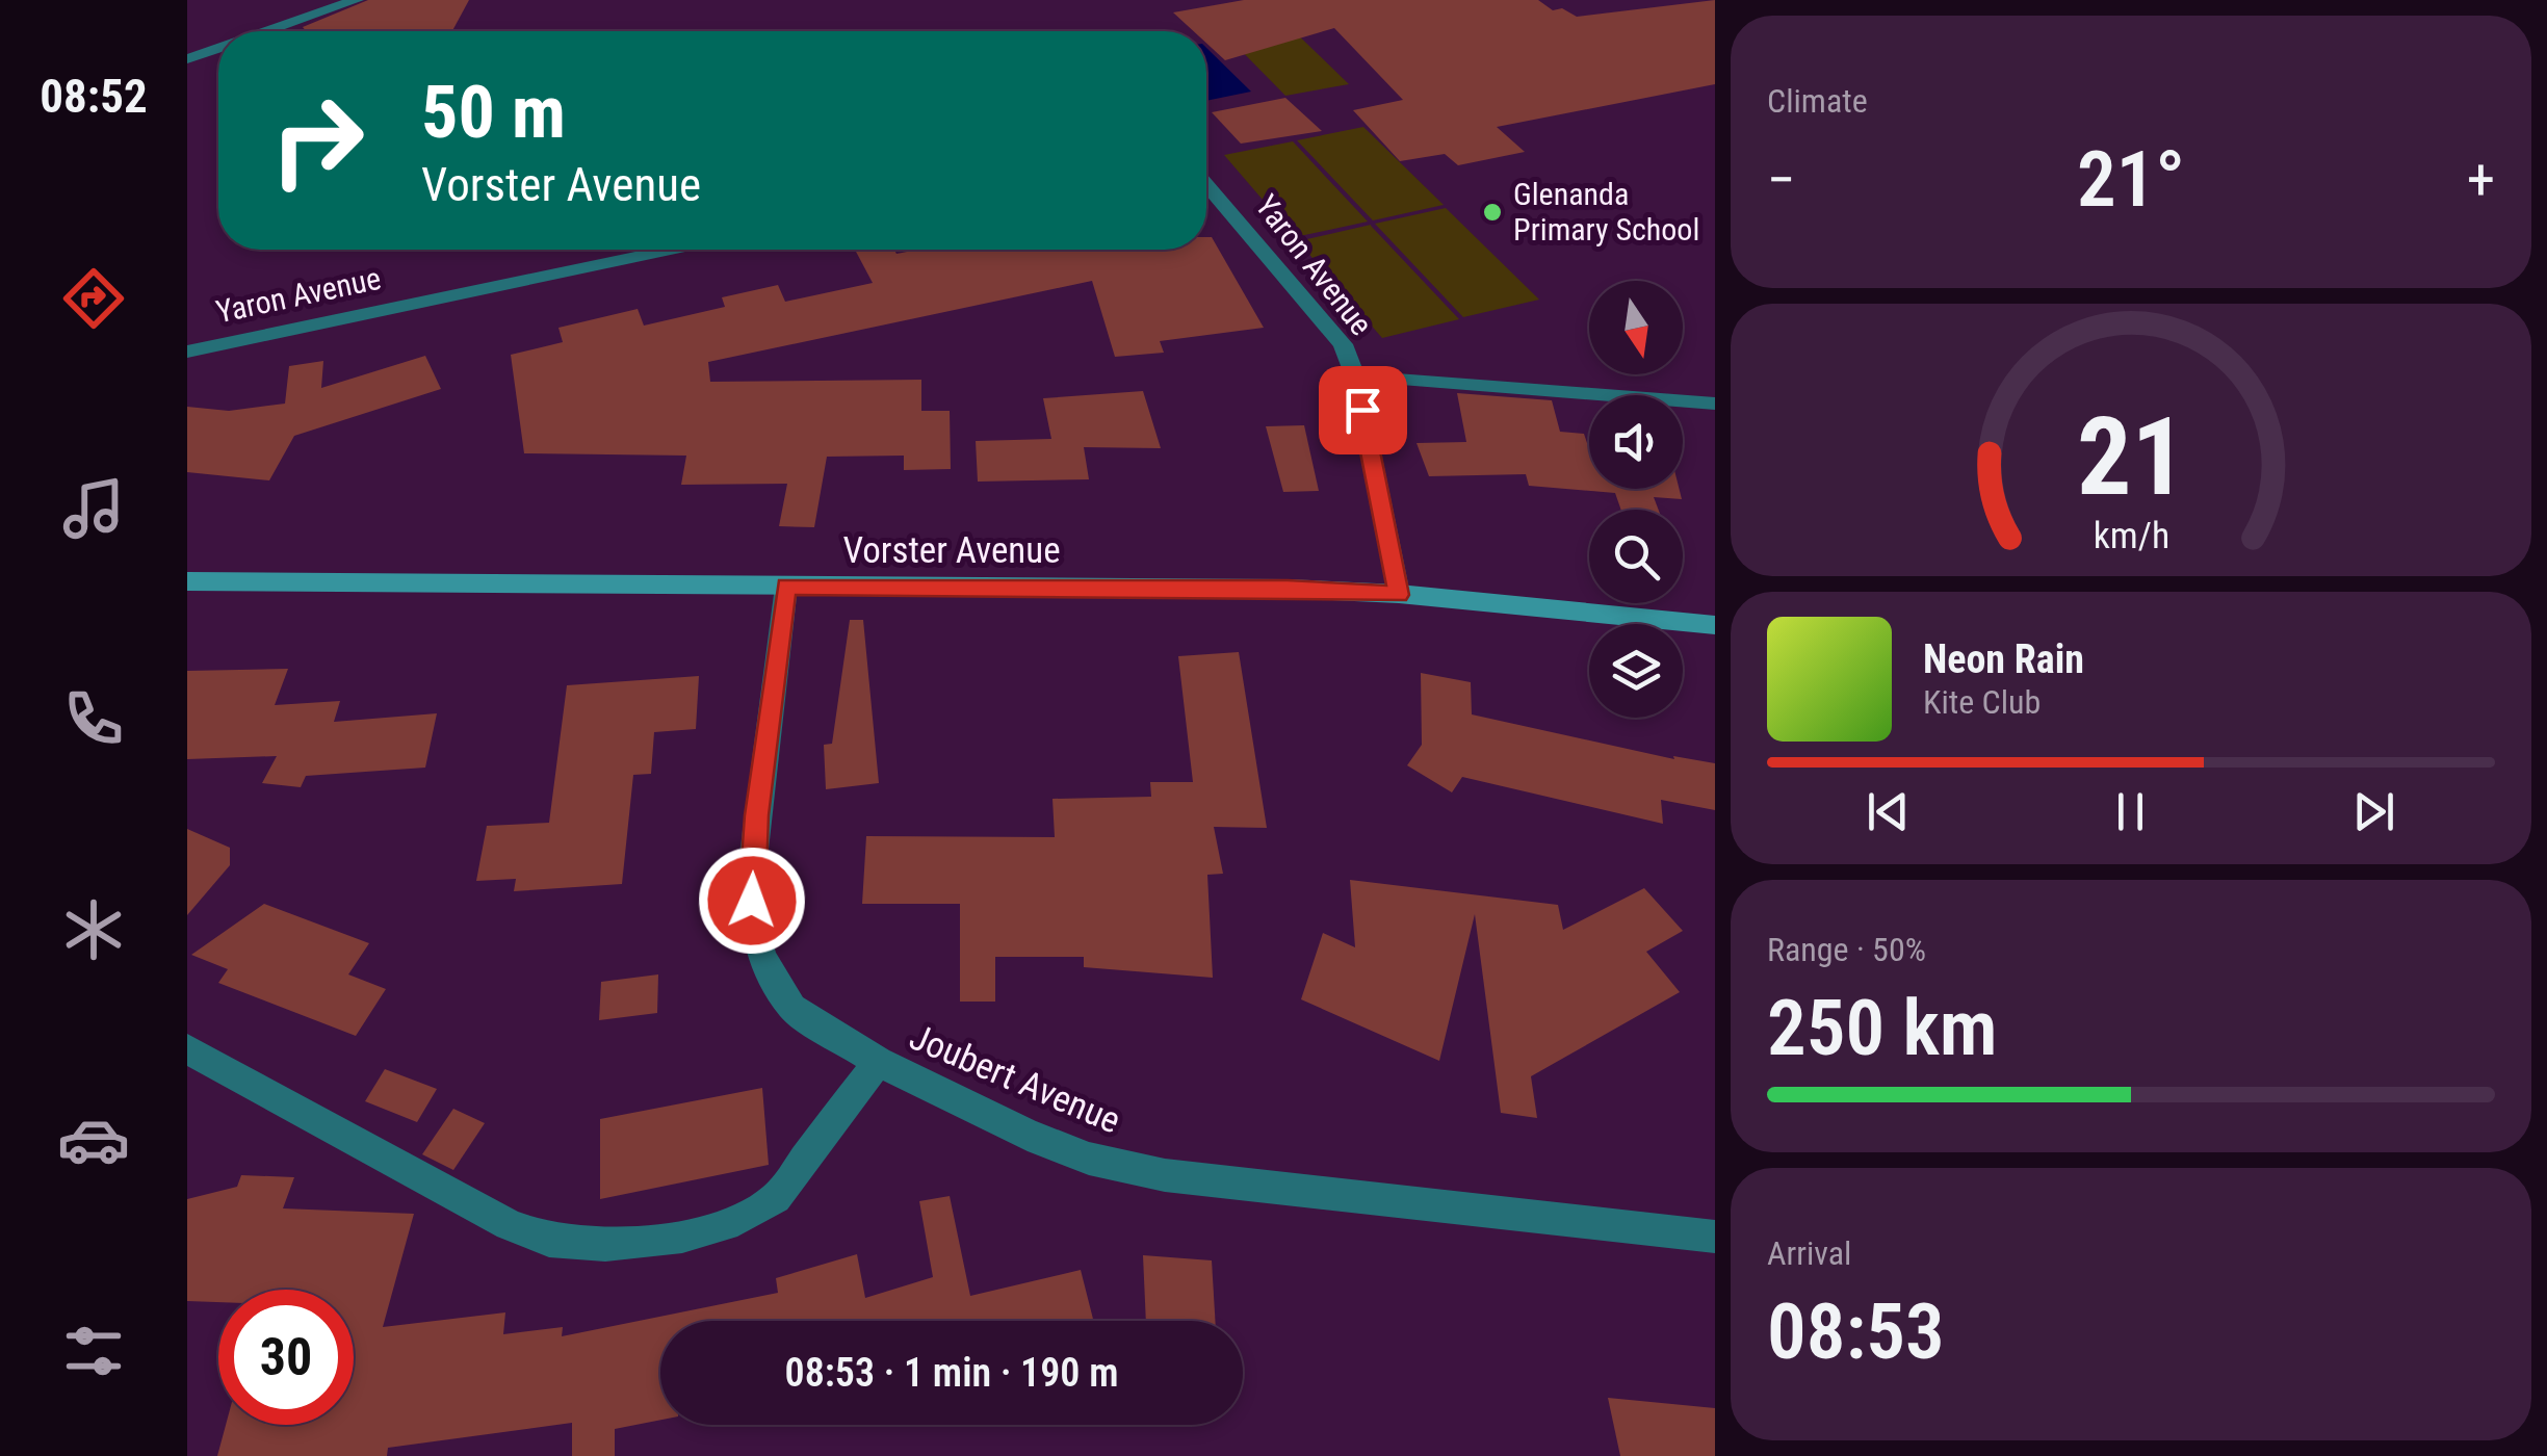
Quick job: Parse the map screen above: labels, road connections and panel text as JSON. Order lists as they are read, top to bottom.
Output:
{
  "streets": {
    "main road": ["Vorster Avenue"],
    "street": ["Yaron Avenue", "Joubert Avenue"]
  },
  "crossings": [
    ["Yaron Avenue", "Vorster Avenue"],
    ["Vorster Avenue", "Joubert Avenue"]
  ],
  "places": ["Glenanda Primary School"],
  "north": "bottom",
  "page": {
    "tabs": "08:52",
    "tile": [
      "Climate",
      ["Range · 50%", "250 km"],
      ["Arrival", "08:53"]
    ],
    "turn": ["50 m", "Vorster Avenue"],
    "heat": ["−", "21°", "+"],
    "song": ["Neon Rain", "Kite Club"],
    "limit": "30",
    "trip": "08:53 · 1 min · 190 m",
    "gauge": ["21", "km/h"]
  }
}
